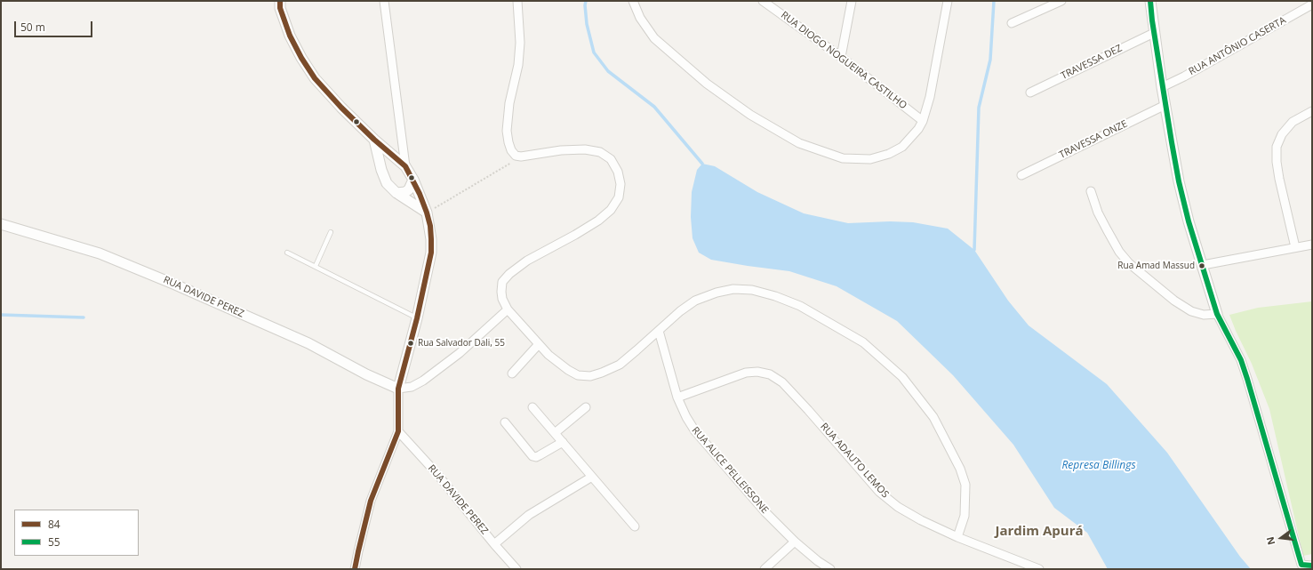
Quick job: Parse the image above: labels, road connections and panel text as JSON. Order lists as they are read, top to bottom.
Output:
{
  "streets": {
    "street": [
      "RUA ANTÔNIO CASERTA",
      "RUA DIOGO NOGUEIRA CASTILHO",
      "TRAVESSA DEZ",
      "TRAVESSA ONZE",
      "RUA DAVIDE PEREZ",
      "RUA ADAUTO LEMOS",
      "RUA ALICE PELLEISSONE"
    ]
  },
  "crossings": [
    ["RUA ADAUTO LEMOS", "RUA ALICE PELLEISSONE"]
  ],
  "districts": ["Jardim Apurá"],
  "water": ["Represa Billings"],
  "places": ["Rua Amad Massud", "Rua Salvador Dali, 55"],
  "lines": ["transit line 84", "transit line 55"],
  "legend": ["84", "55"],
  "scale_bar": "50 m",
  "north": "left"
}
